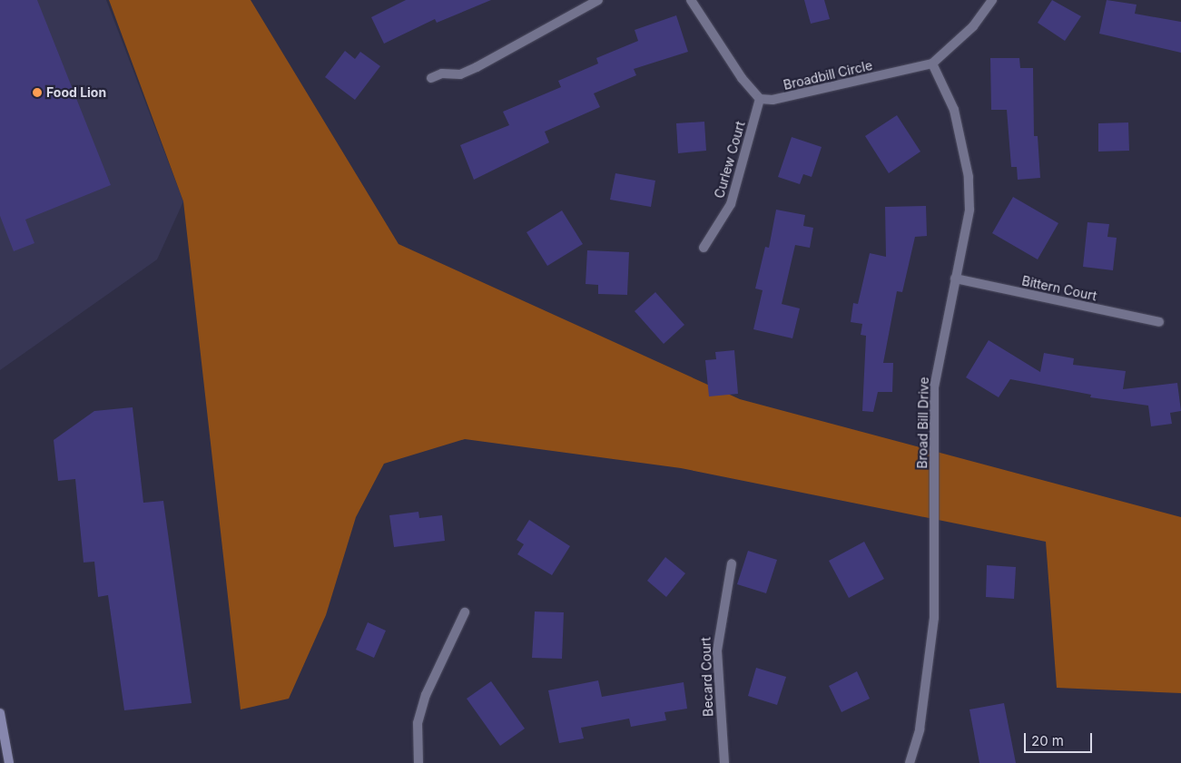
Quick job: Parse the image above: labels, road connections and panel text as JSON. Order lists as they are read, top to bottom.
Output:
{
  "streets": {
    "street": [
      "Broadbill Circle",
      "Curlew Court",
      "Bittern Court",
      "Broad Bill Drive",
      "Becard Court"
    ]
  },
  "crossings": [
    ["Broadbill Circle", "Curlew Court"],
    ["Broadbill Circle", "Broad Bill Drive"],
    ["Bittern Court", "Broad Bill Drive"]
  ],
  "places": ["Food Lion"],
  "scale_bar": "20 m"
}
